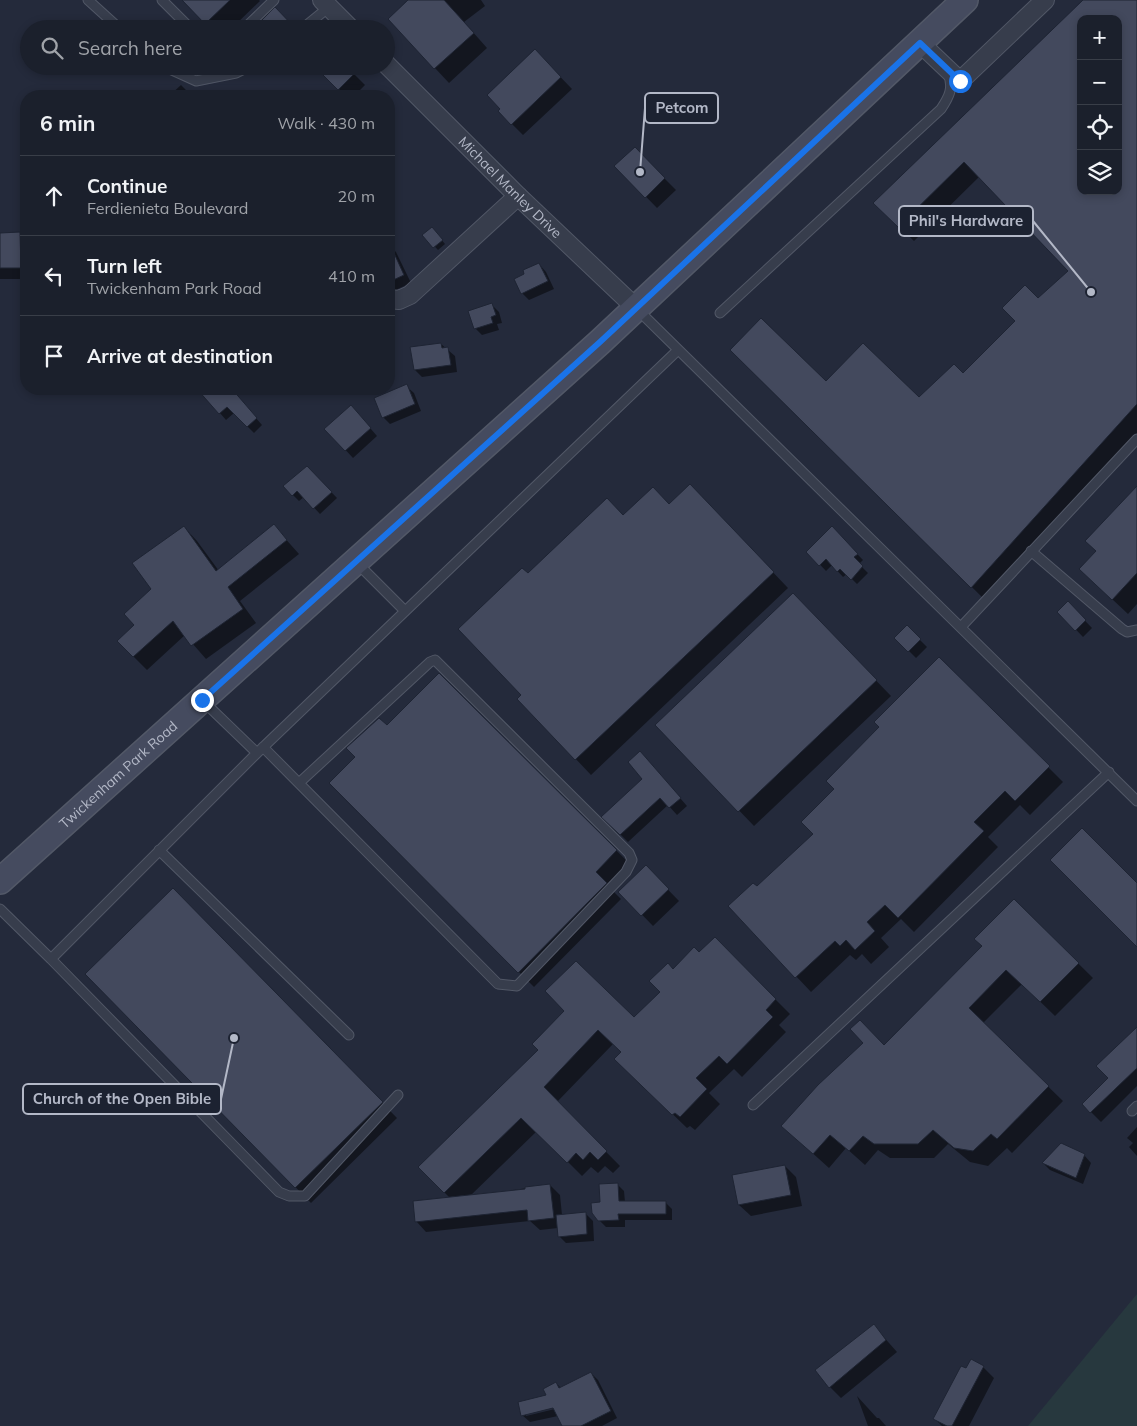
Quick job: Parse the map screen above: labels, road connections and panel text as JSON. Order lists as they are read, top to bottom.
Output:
{
  "streets": {
    "main road": ["Twickenham Park Road"],
    "street": ["Michael Manley Drive"]
  },
  "crossings": [
    ["Michael Manley Drive", "Twickenham Park Road"]
  ],
  "places": ["Petcom", "Phil's Hardware", "Church of the Open Bible"],
  "page": {
    "map_buttons": ["+", "−"],
    "search": "Search here",
    "heading": ["6 min", "Walk · 430 m"],
    "list": [
      ["Continue", "Ferdienieta Boulevard", "20 m"],
      ["Turn left", "Twickenham Park Road", "410 m"],
      "Arrive at destination"
    ]
  }
}
